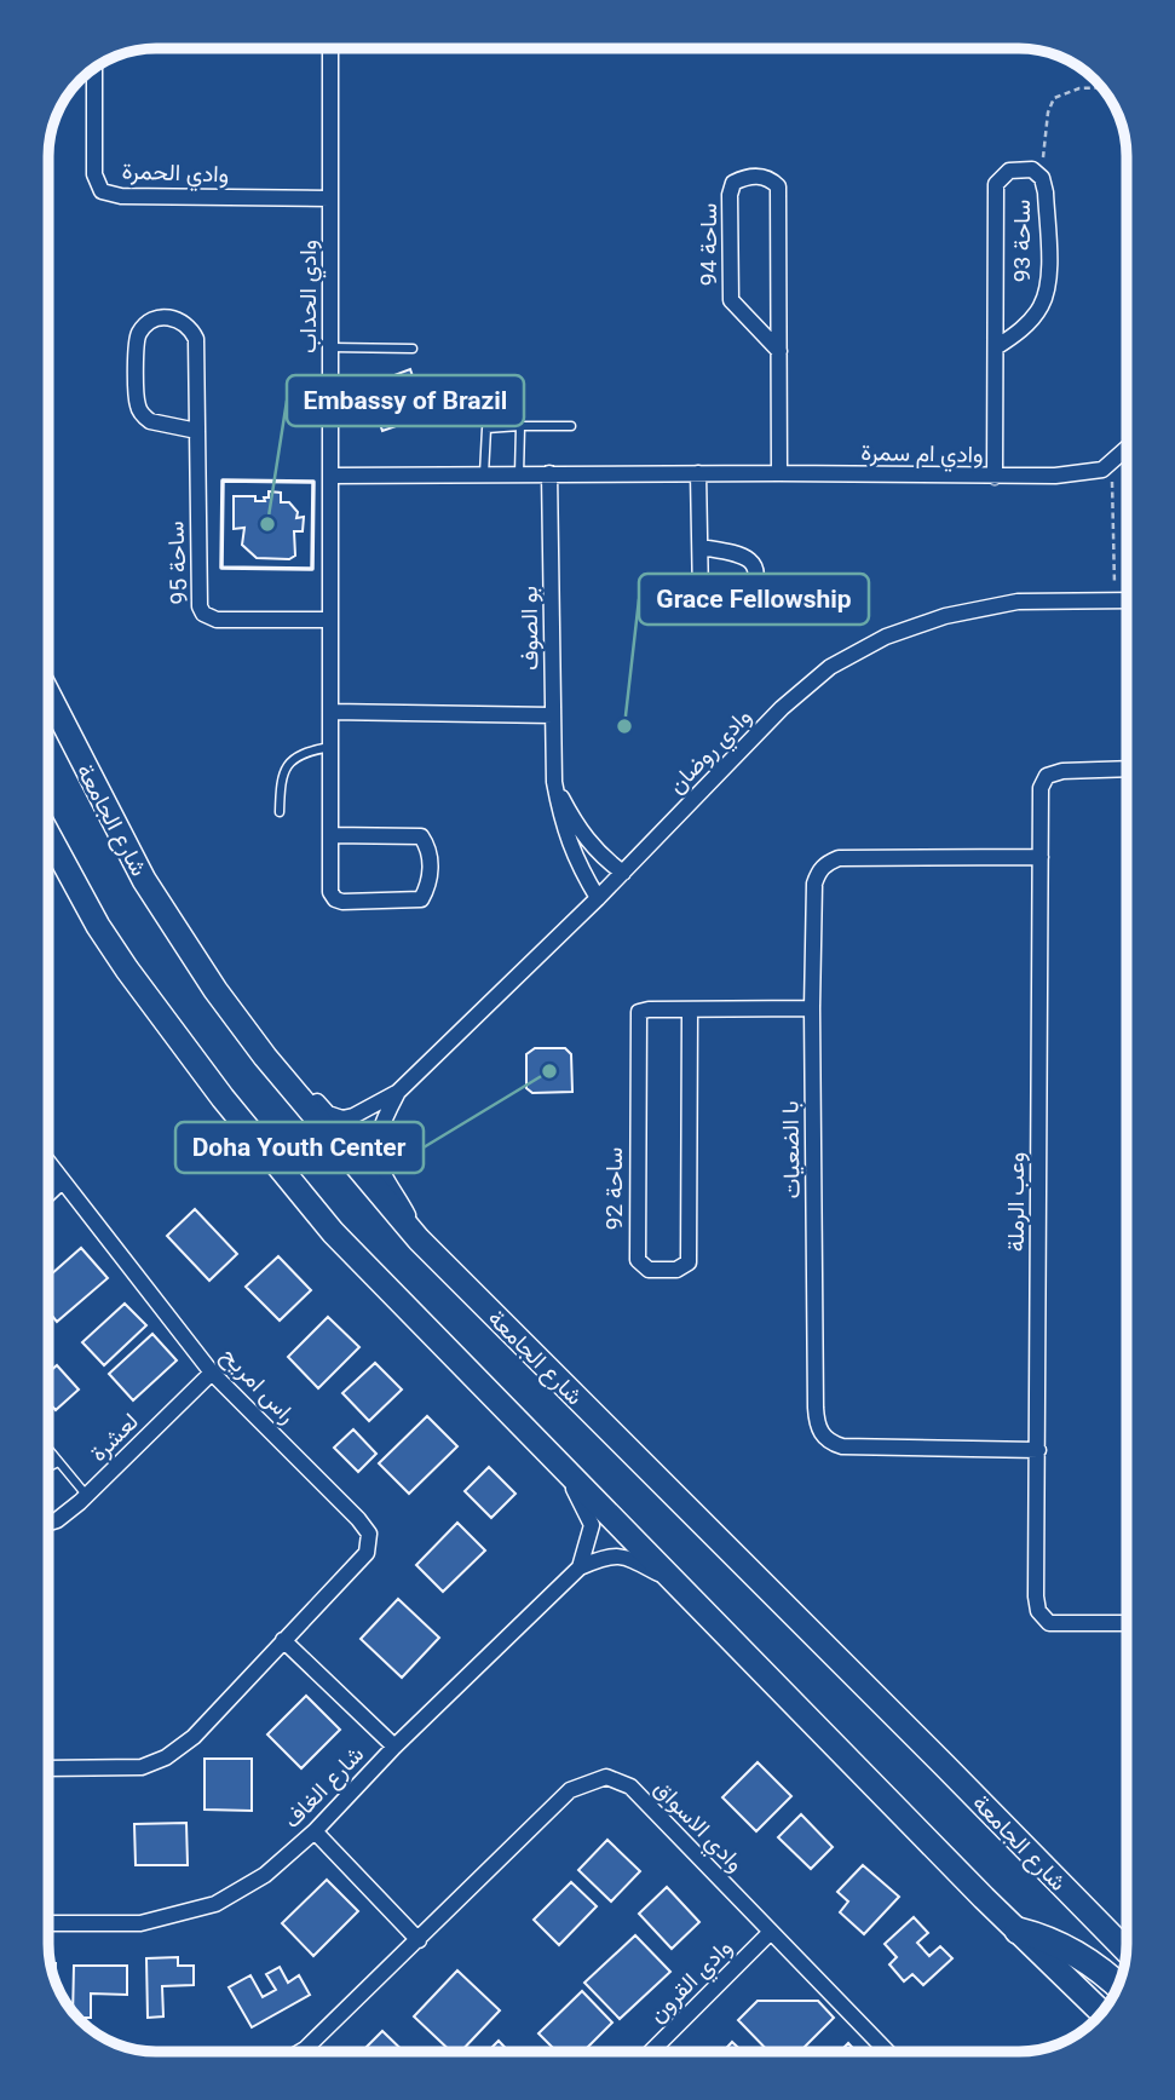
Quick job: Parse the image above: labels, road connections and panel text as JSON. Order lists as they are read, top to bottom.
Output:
{
  "streets": {
    "main road": ["شارع الجامعة"],
    "street": [
      "وادي الحمرة",
      "ساحة 93",
      "ساحة 94",
      "وادي الحداب",
      "وادي ام سمرة",
      "ساحة 95",
      "بو الصوف",
      "وادي روضان",
      "با الضعيات",
      "ساحة 92",
      "وعب الرملة",
      "راس امريح",
      "لعشرة",
      "شارع الغاف",
      "وادي الاسواق",
      "وادي القرون"
    ]
  },
  "crossings": [
    ["وادي الحمرة", "وادي الحداب"],
    ["ساحة 93", "وادي ام سمرة"],
    ["ساحة 94", "وادي ام سمرة"],
    ["وادي الحداب", "وادي ام سمرة"],
    ["وادي الحداب", "ساحة 95"],
    ["وادي ام سمرة", "بو الصوف"],
    ["بو الصوف", "وادي روضان"],
    ["وادي روضان", "شارع الجامعة"],
    ["با الضعيات", "ساحة 92"],
    ["با الضعيات", "وعب الرملة"],
    ["راس امريح", "لعشرة"],
    ["وادي الاسواق", "وادي القرون"]
  ],
  "places": ["Embassy of Brazil", "Grace Fellowship", "Doha Youth Center"]
}
